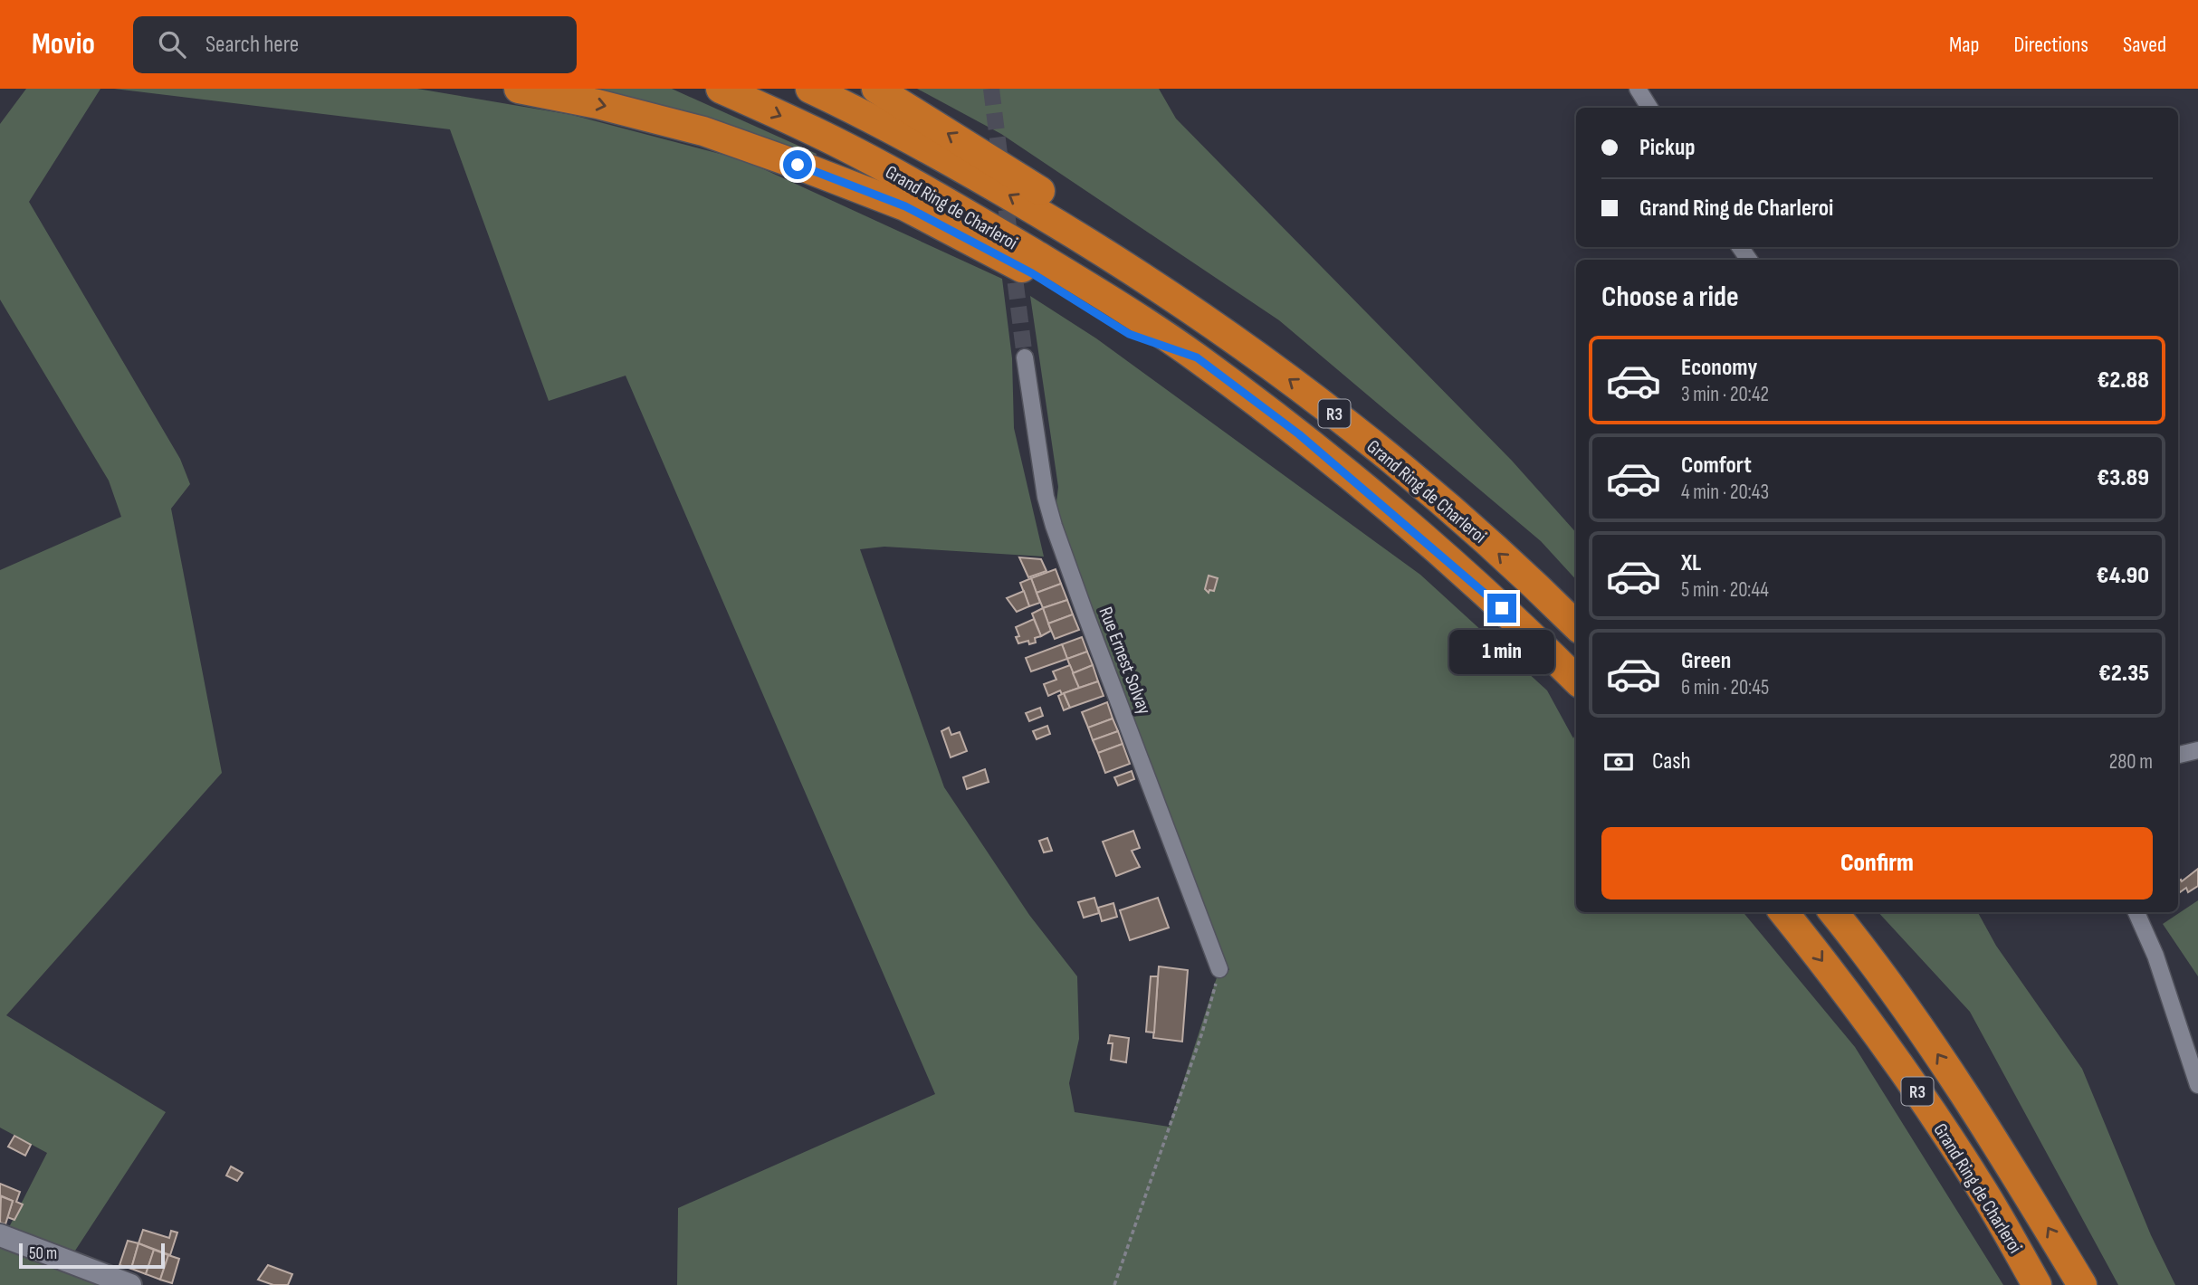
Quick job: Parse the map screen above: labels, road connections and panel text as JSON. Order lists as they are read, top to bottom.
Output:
{
  "streets": {
    "highway": ["Grand Ring de Charleroi", "R3"],
    "street": ["Rue Ernest Solvay"]
  },
  "scale_bar": "50 m",
  "page": {
    "header": "Movio",
    "search": "Search here",
    "nav": ["Map", "Directions", "Saved"],
    "banner": ["Pickup", "Grand Ring de Charleroi"],
    "heading": "Choose a ride",
    "list": [
      {
        "name": "Economy",
        "note": "3 min · 20:42",
        "value": "€2.88"
      },
      {
        "name": "Comfort",
        "note": "4 min · 20:43",
        "value": "€3.89"
      },
      {
        "name": "XL",
        "note": "5 min · 20:44",
        "value": "€4.90"
      },
      {
        "name": "Green",
        "note": "6 min · 20:45",
        "value": "€2.35"
      }
    ],
    "bubble": "1 min",
    "pay": ["Cash", "280 m"],
    "buttons": "Confirm",
    "scale": "50 m"
  }
}
